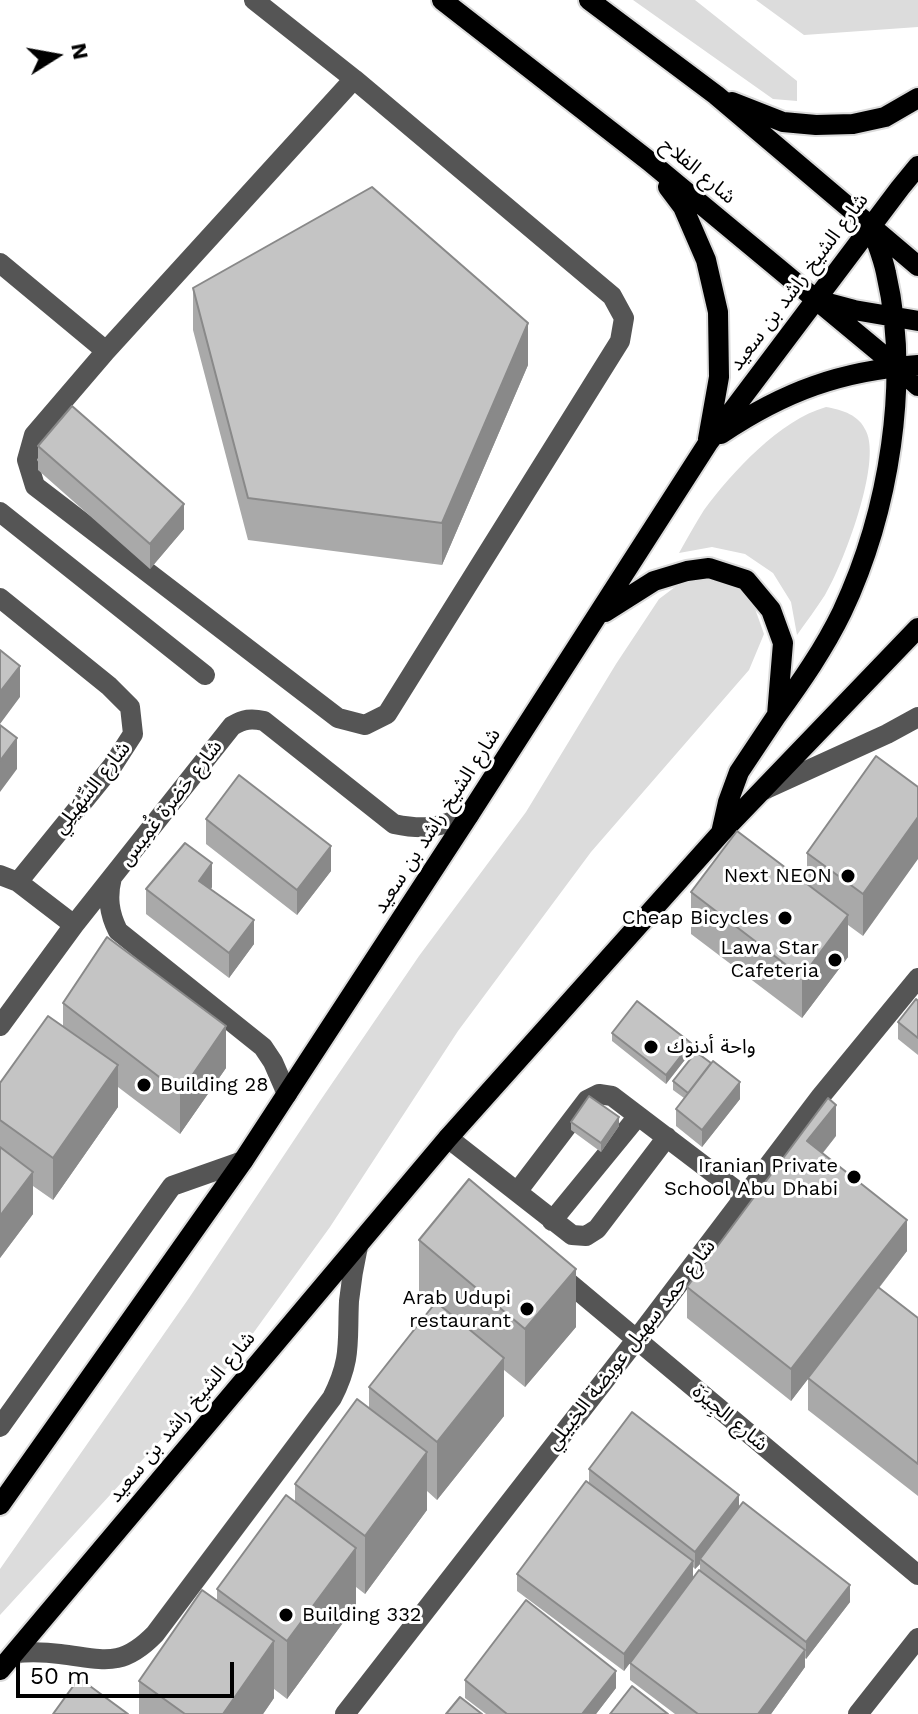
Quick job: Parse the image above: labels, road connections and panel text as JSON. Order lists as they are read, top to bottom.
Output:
{
  "streets": {
    "main road": ["شارع الفلاح", "شارع الشيخ راشد بن سعيد"],
    "street": [
      "شارع السِّهَيلِي",
      "شارع حَضرة غُمِيس",
      "شارع حمد سهيل عويضة الخييلي",
      "شارع الجِيرَة"
    ]
  },
  "crossings": [
    ["شارع الفلاح", "شارع الشيخ راشد بن سعيد"],
    ["شارع الشيخ راشد بن سعيد", "شارع حَضرة غُمِيس"],
    ["شارع حمد سهيل عويضة الخييلي", "شارع الجِيرَة"]
  ],
  "places": [
    "Next NEON",
    "Cheap Bicycles",
    "Lawa Star Cafeteria",
    "واحة أدنوك",
    "Building 28",
    "Iranian Private School Abu Dhabi",
    "Arab Udupi restaurant",
    "Building 332"
  ],
  "scale_bar": "50 m",
  "north": "right"
}
